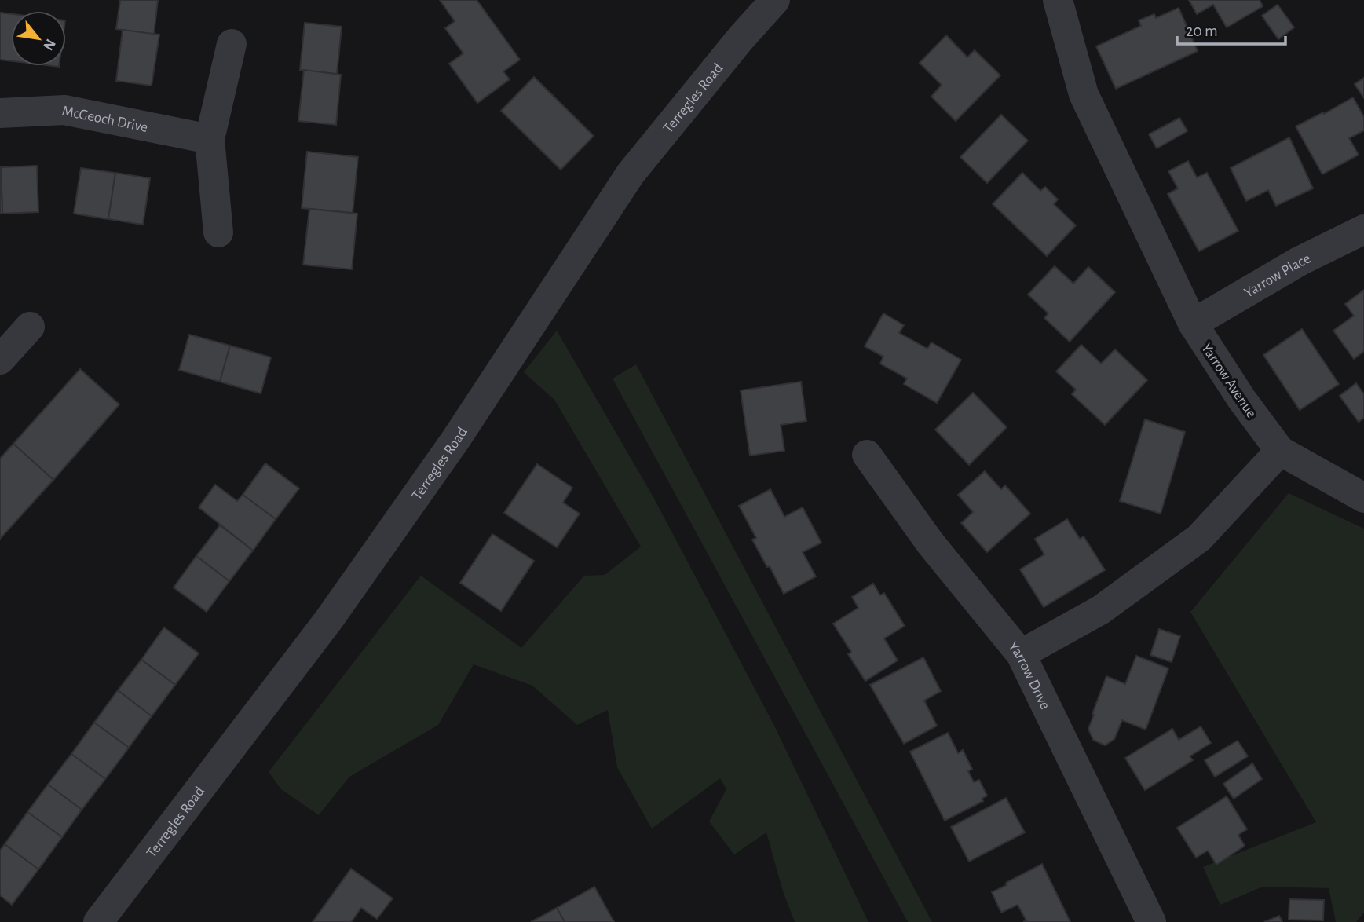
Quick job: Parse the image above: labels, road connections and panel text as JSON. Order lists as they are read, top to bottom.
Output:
{
  "streets": {
    "street": [
      "Terregles Road",
      "McGeoch Drive",
      "Yarrow Place",
      "Yarrow Avenue",
      "Yarrow Drive"
    ]
  },
  "crossings": [
    ["Yarrow Place", "Yarrow Avenue"]
  ],
  "scale_bar": "20 m",
  "north": "bottom right"
}
